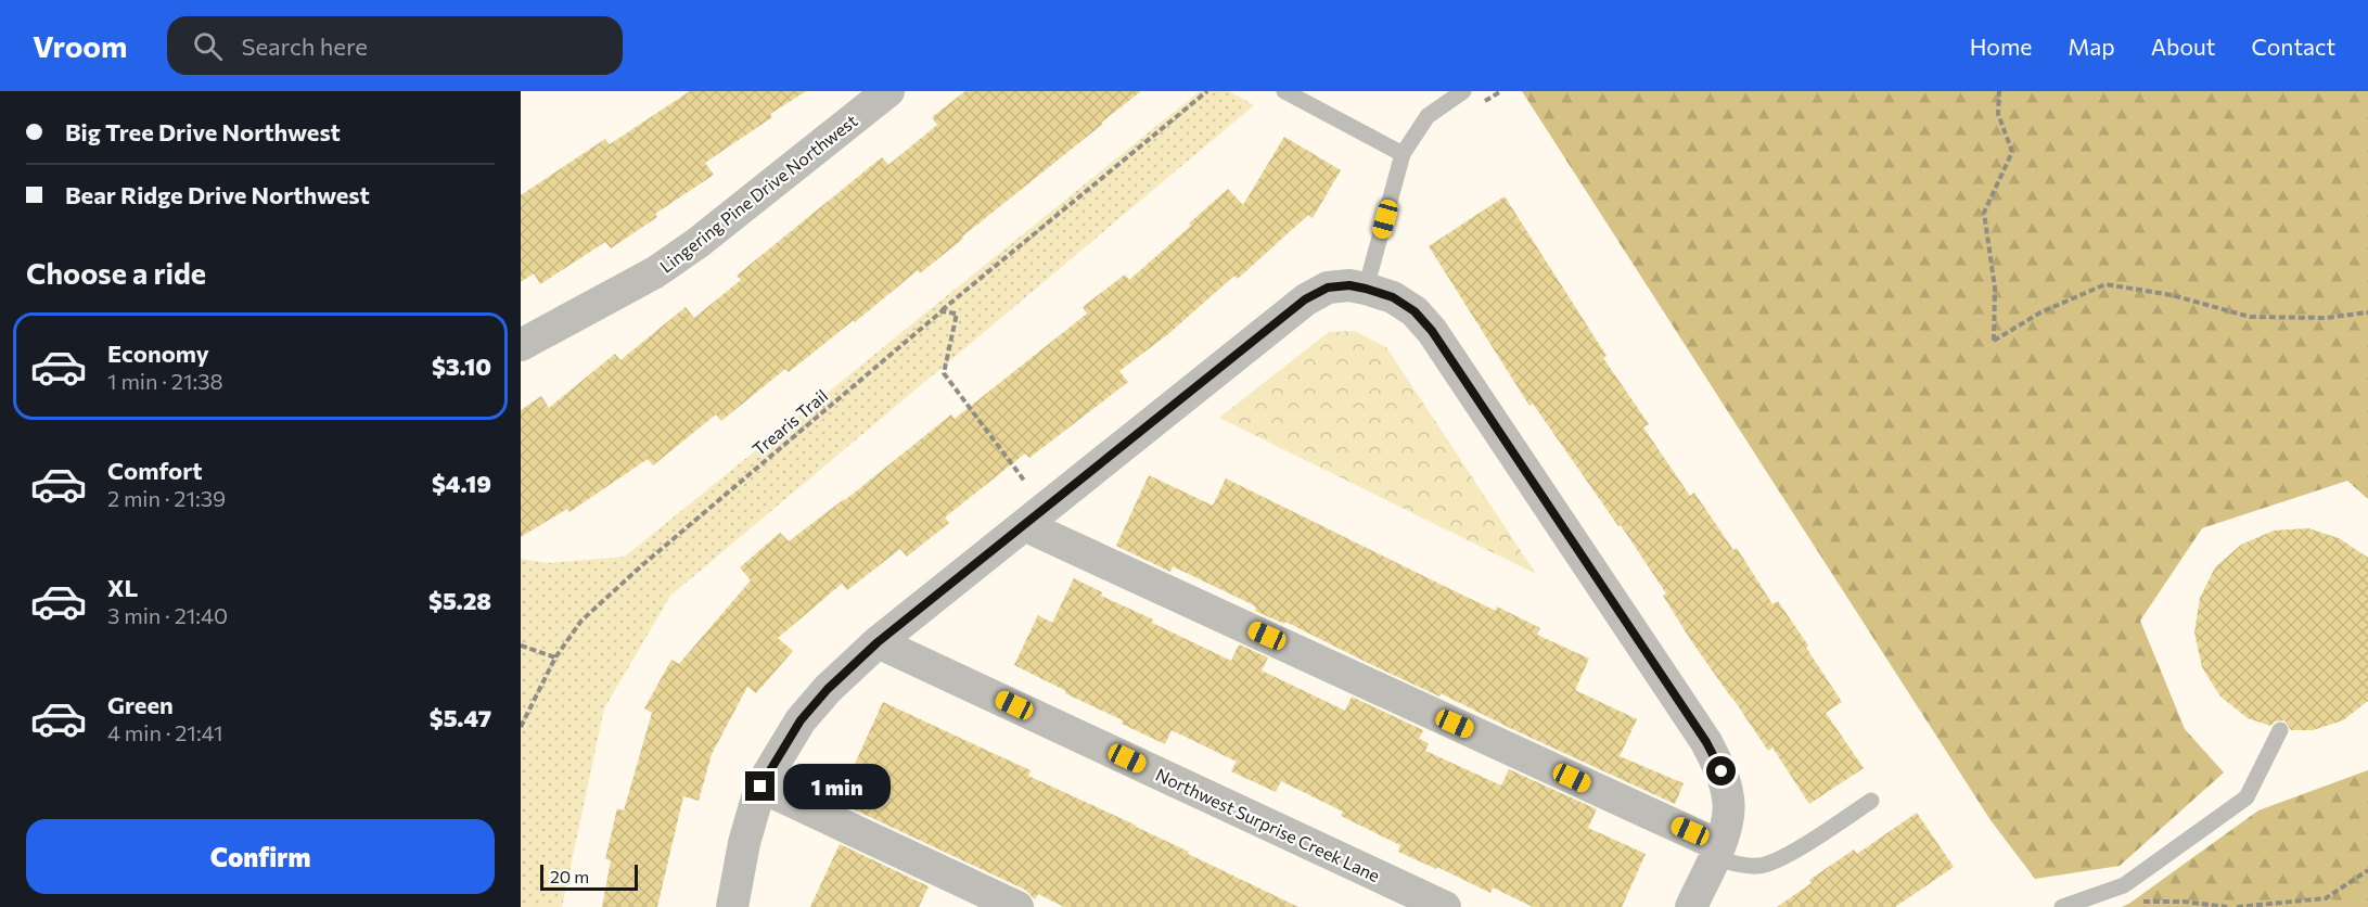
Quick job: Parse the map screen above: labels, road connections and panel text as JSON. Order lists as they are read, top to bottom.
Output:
{
  "streets": {
    "street": ["Lingering Pine Drive Northwest", "Northwest Surprise Creek Lane"],
    "path": ["Trearis Trail"]
  },
  "scale_bar": "20 m",
  "page": {
    "header": "Vroom",
    "search": "Search here",
    "nav": [
      "Home",
      "Map",
      "About",
      "Contact"
    ],
    "banner": ["Big Tree Drive Northwest", "Bear Ridge Drive Northwest"],
    "heading": "Choose a ride",
    "list": [
      {
        "name": "Economy",
        "note": "1 min · 21:38",
        "value": "$3.10"
      },
      {
        "name": "Comfort",
        "note": "2 min · 21:39",
        "value": "$4.19"
      },
      {
        "name": "XL",
        "note": "3 min · 21:40",
        "value": "$5.28"
      },
      {
        "name": "Green",
        "note": "4 min · 21:41",
        "value": "$5.47"
      }
    ],
    "bubble": "1 min",
    "buttons": "Confirm",
    "scale": "20 m"
  }
}
